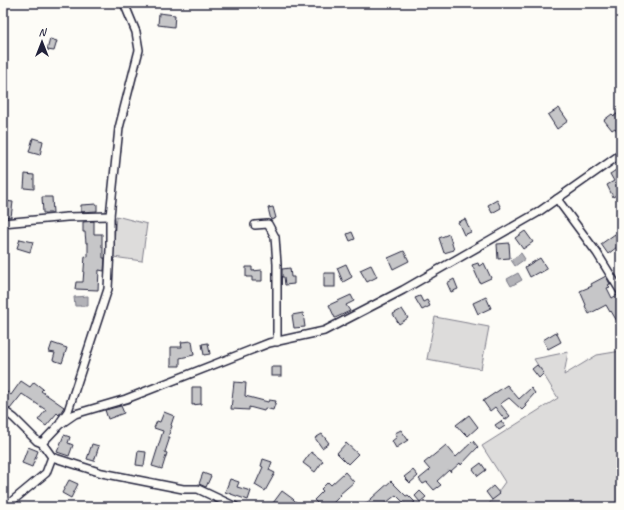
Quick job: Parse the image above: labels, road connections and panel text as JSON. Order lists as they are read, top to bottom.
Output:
{
  "north": "top"
}
